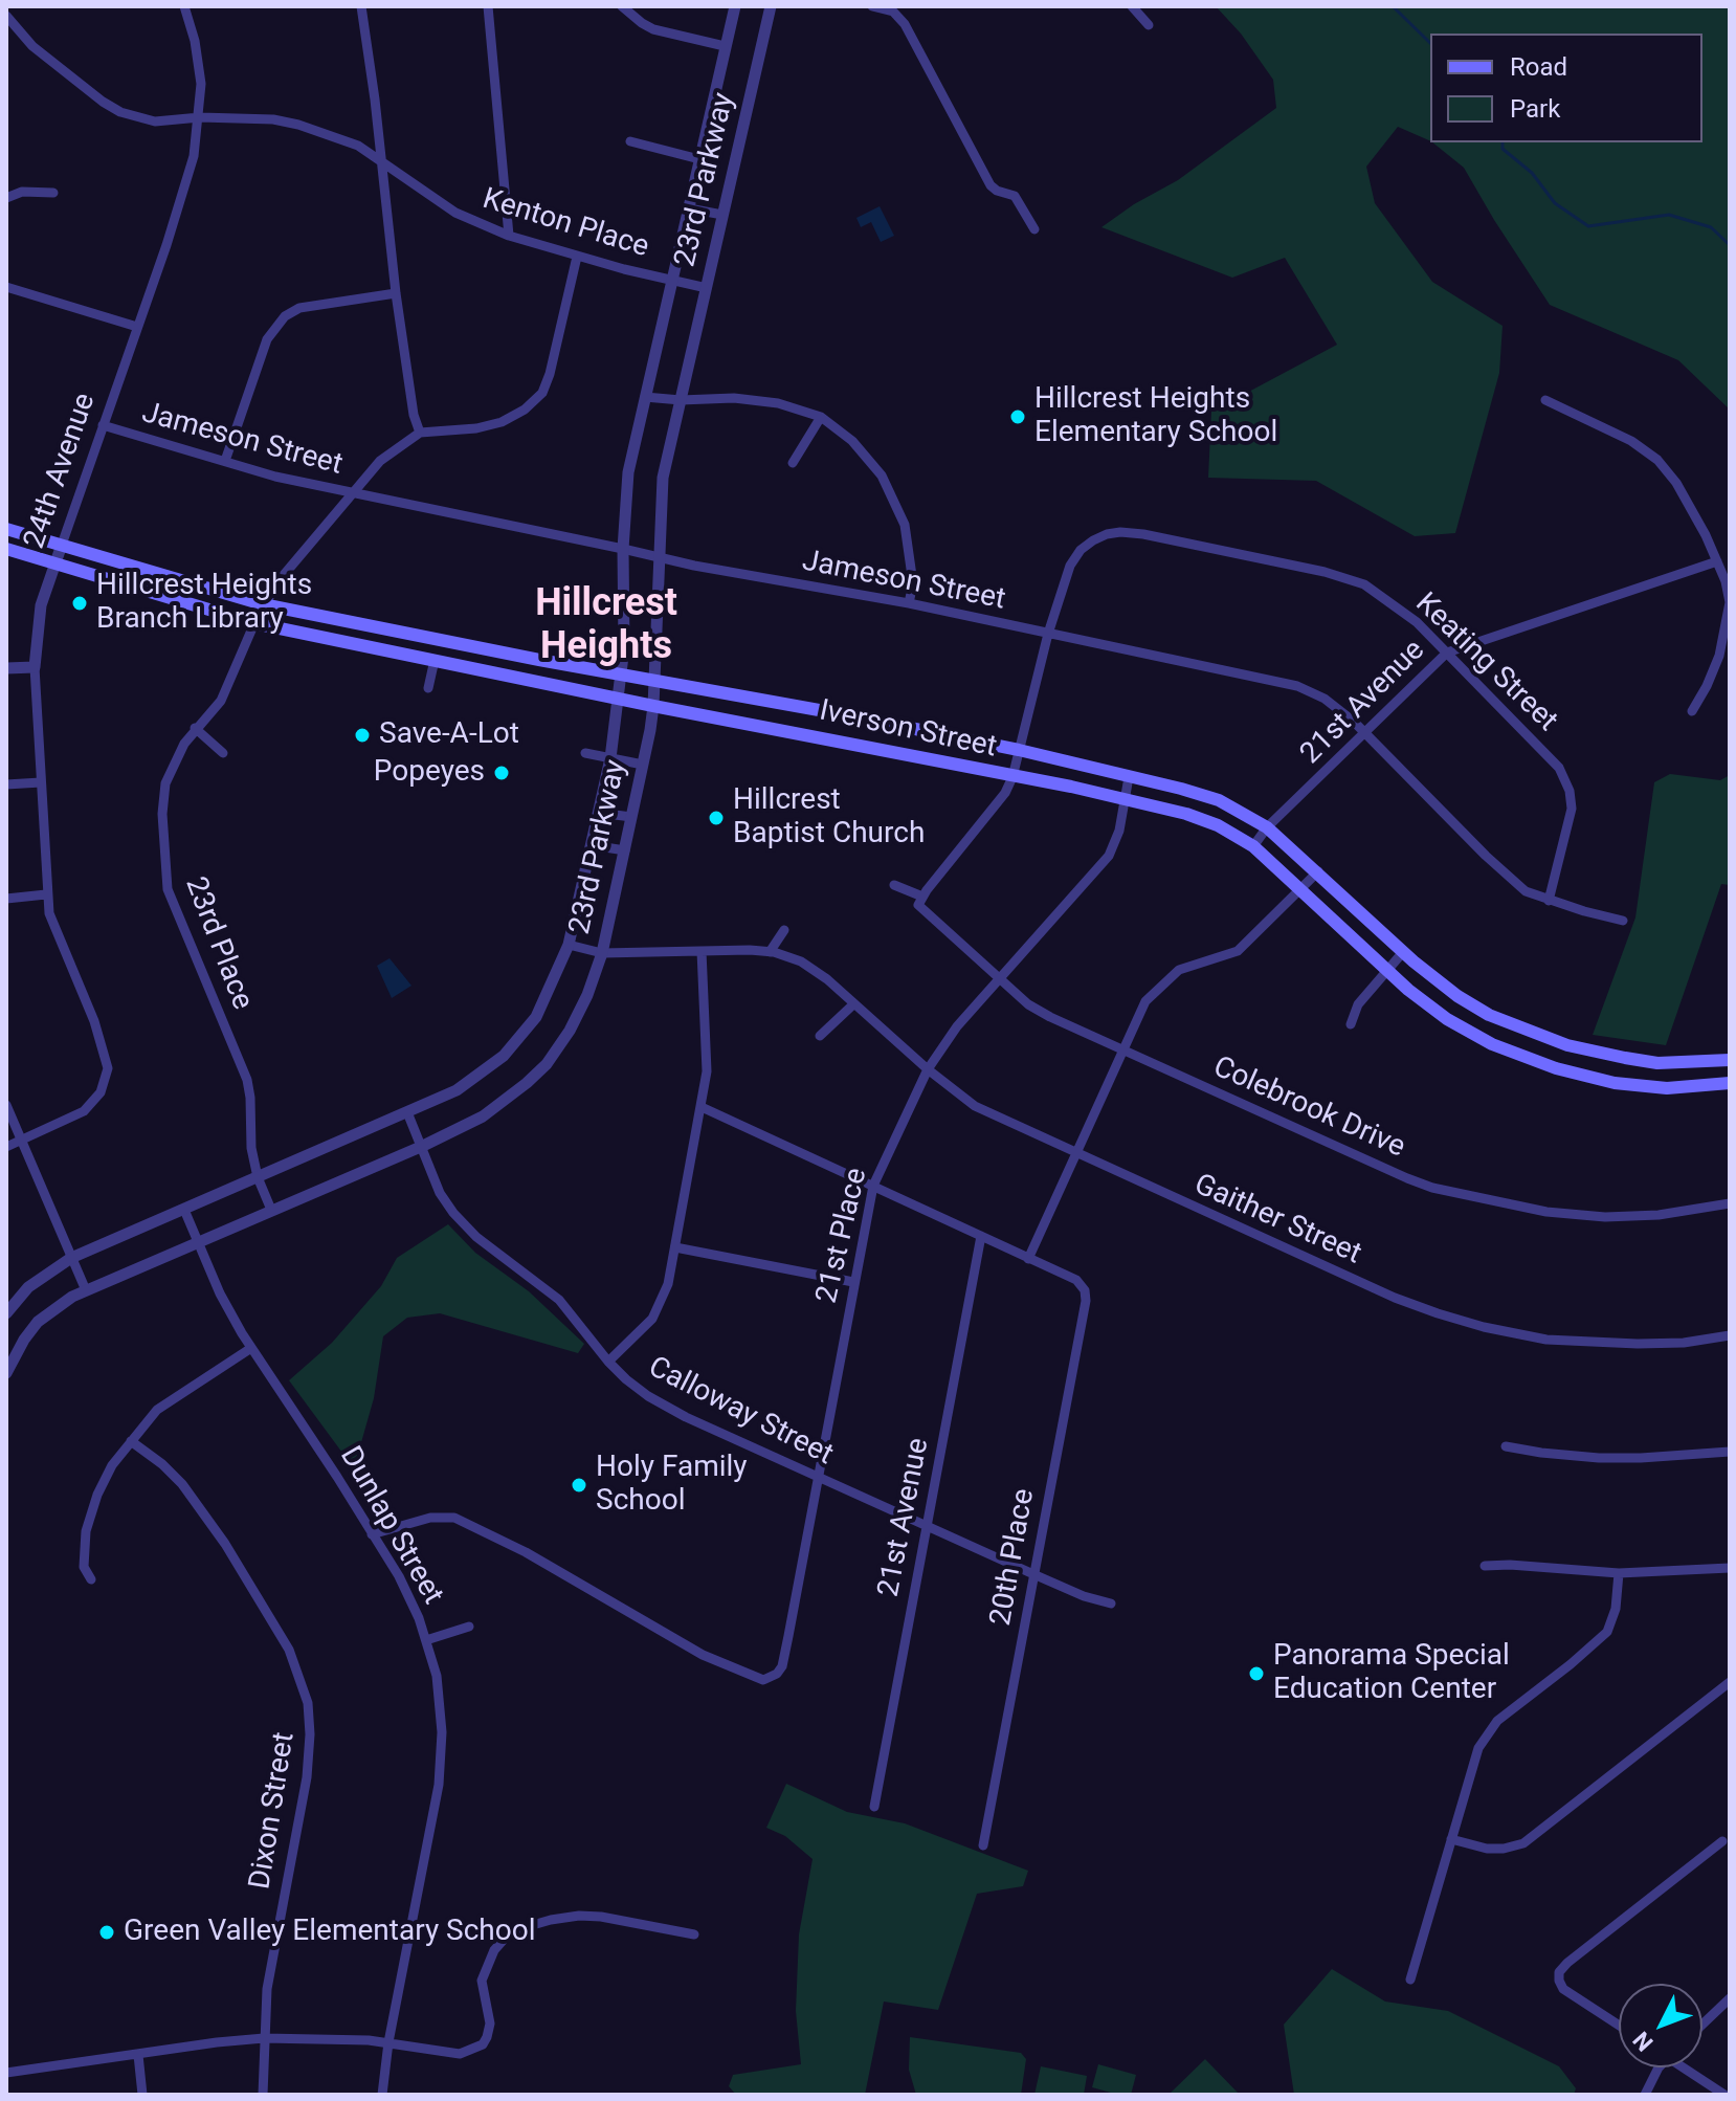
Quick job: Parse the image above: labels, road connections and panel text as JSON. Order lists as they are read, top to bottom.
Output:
{
  "streets": {
    "main road": ["Iverson Street"],
    "street": [
      "23rd Parkway",
      "Kenton Place",
      "Jameson Street",
      "24th Avenue",
      "Keating Street",
      "21st Avenue",
      "23rd Place",
      "Colebrook Drive",
      "Gaither Street",
      "21st Place",
      "Calloway Street",
      "Dunlap Street",
      "20th Place",
      "Dixon Street"
    ]
  },
  "crossings": [
    ["23rd Parkway", "Kenton Place"],
    ["23rd Parkway", "Jameson Street"],
    ["23rd Parkway", "Iverson Street"],
    ["23rd Parkway", "23rd Place"],
    ["23rd Parkway", "Gaither Street"],
    ["23rd Parkway", "Calloway Street"],
    ["23rd Parkway", "Dunlap Street"],
    ["Kenton Place", "24th Avenue"],
    ["Jameson Street", "24th Avenue"],
    ["Jameson Street", "Keating Street"],
    ["Jameson Street", "21st Avenue"],
    ["Jameson Street", "23rd Place"],
    ["24th Avenue", "Iverson Street"],
    ["Keating Street", "21st Avenue"],
    ["21st Avenue", "Iverson Street"],
    ["21st Avenue", "Calloway Street"],
    ["Iverson Street", "23rd Place"],
    ["Iverson Street", "21st Place"],
    ["Colebrook Drive", "21st Place"],
    ["Gaither Street", "21st Place"],
    ["21st Place", "Calloway Street"],
    ["21st Place", "Dunlap Street"],
    ["Calloway Street", "20th Place"]
  ],
  "districts": ["Hillcrest Heights"],
  "places": [
    "Hillcrest Heights Elementary School",
    "Hillcrest Heights Branch Library",
    "Save-A-Lot",
    "Popeyes",
    "Hillcrest Baptist Church",
    "Holy Family School",
    "Panorama Special Education Center",
    "Green Valley Elementary School"
  ],
  "legend": ["Road", "Park"],
  "north": "bottom left"
}
